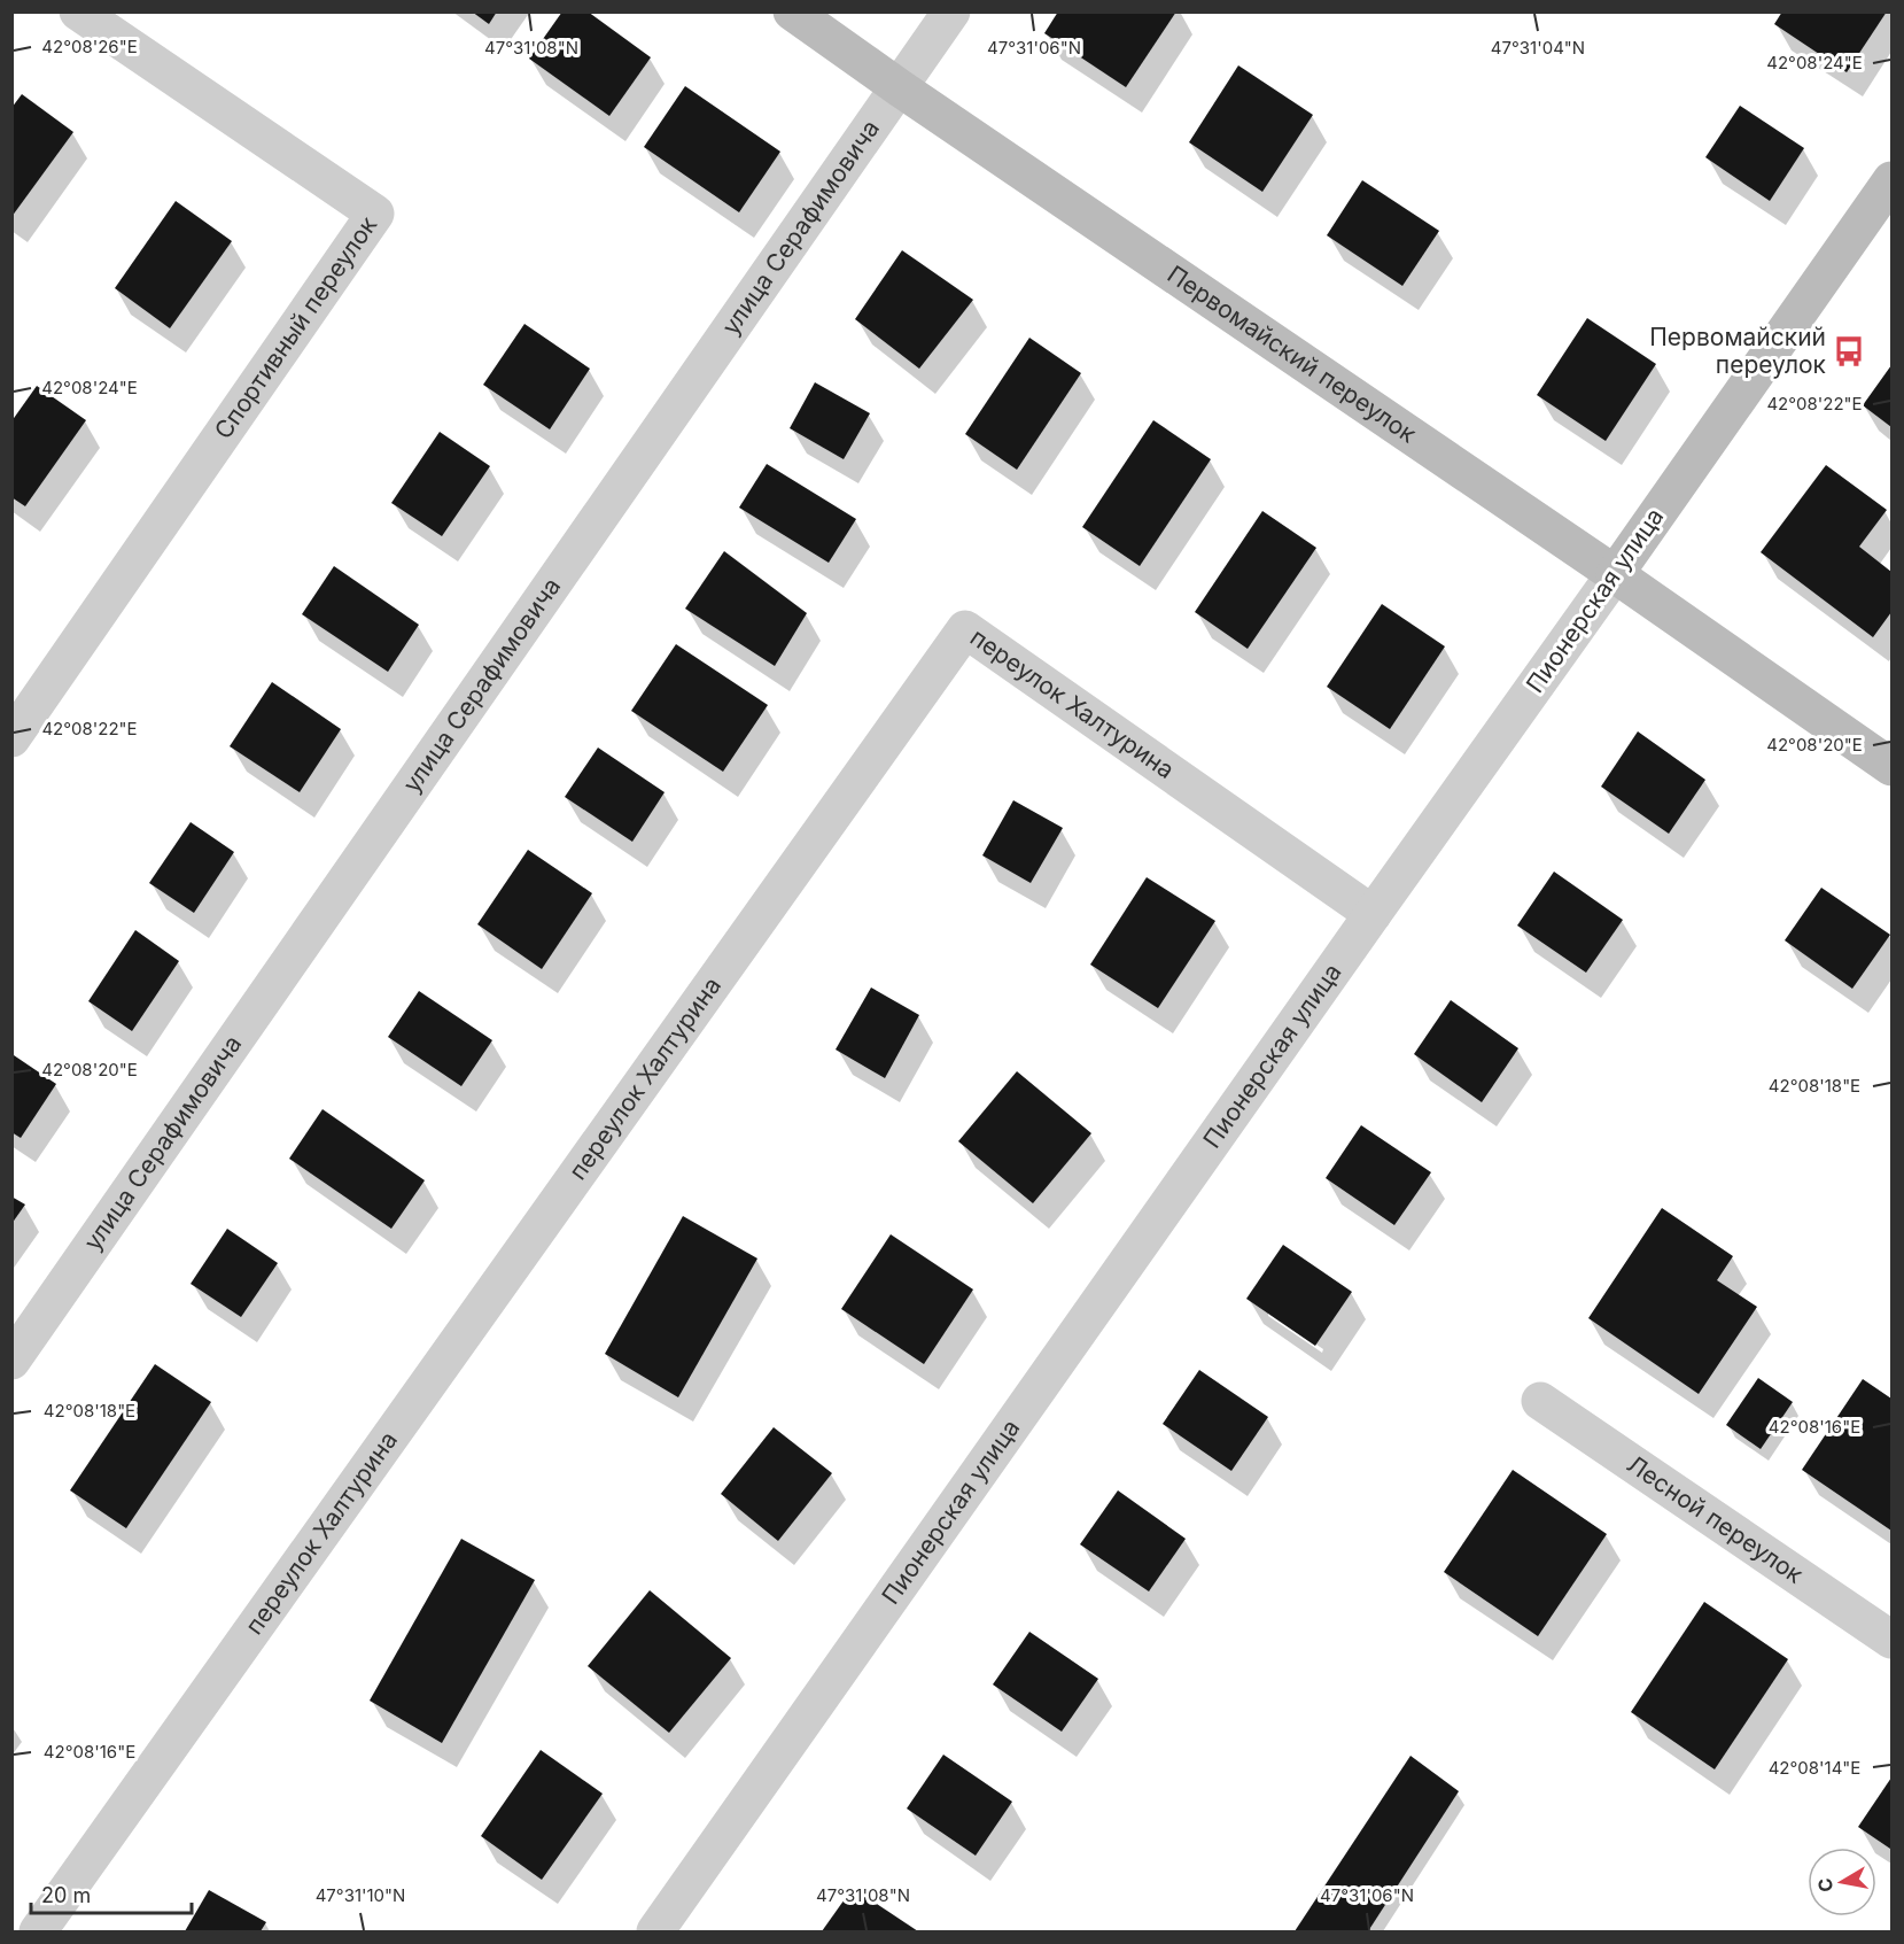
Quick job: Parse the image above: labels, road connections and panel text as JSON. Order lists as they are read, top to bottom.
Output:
{
  "streets": {
    "street": [
      "улица Серафимовича",
      "Спортивный переулок",
      "Первомайский переулок",
      "Пионерская улица",
      "переулок Халтурина",
      "Лесной переулок"
    ]
  },
  "crossings": [
    ["улица Серафимовича", "Первомайский переулок"],
    ["Первомайский переулок", "Пионерская улица"],
    ["Пионерская улица", "переулок Халтурина"]
  ],
  "places": {
    "bus stop": ["Первомайский переулок"]
  },
  "scale_bar": "20 m",
  "north": "left",
  "coordinates": [
    "42°08'26\"E",
    "47°31'08\"N",
    "47°31'06\"N",
    "47°31'04\"N",
    "42°08'24\"E",
    "42°08'22\"E",
    "42°08'20\"E",
    "42°08'18\"E",
    "42°08'16\"E",
    "42°08'14\"E",
    "47°31'10\"N"
  ]
}
